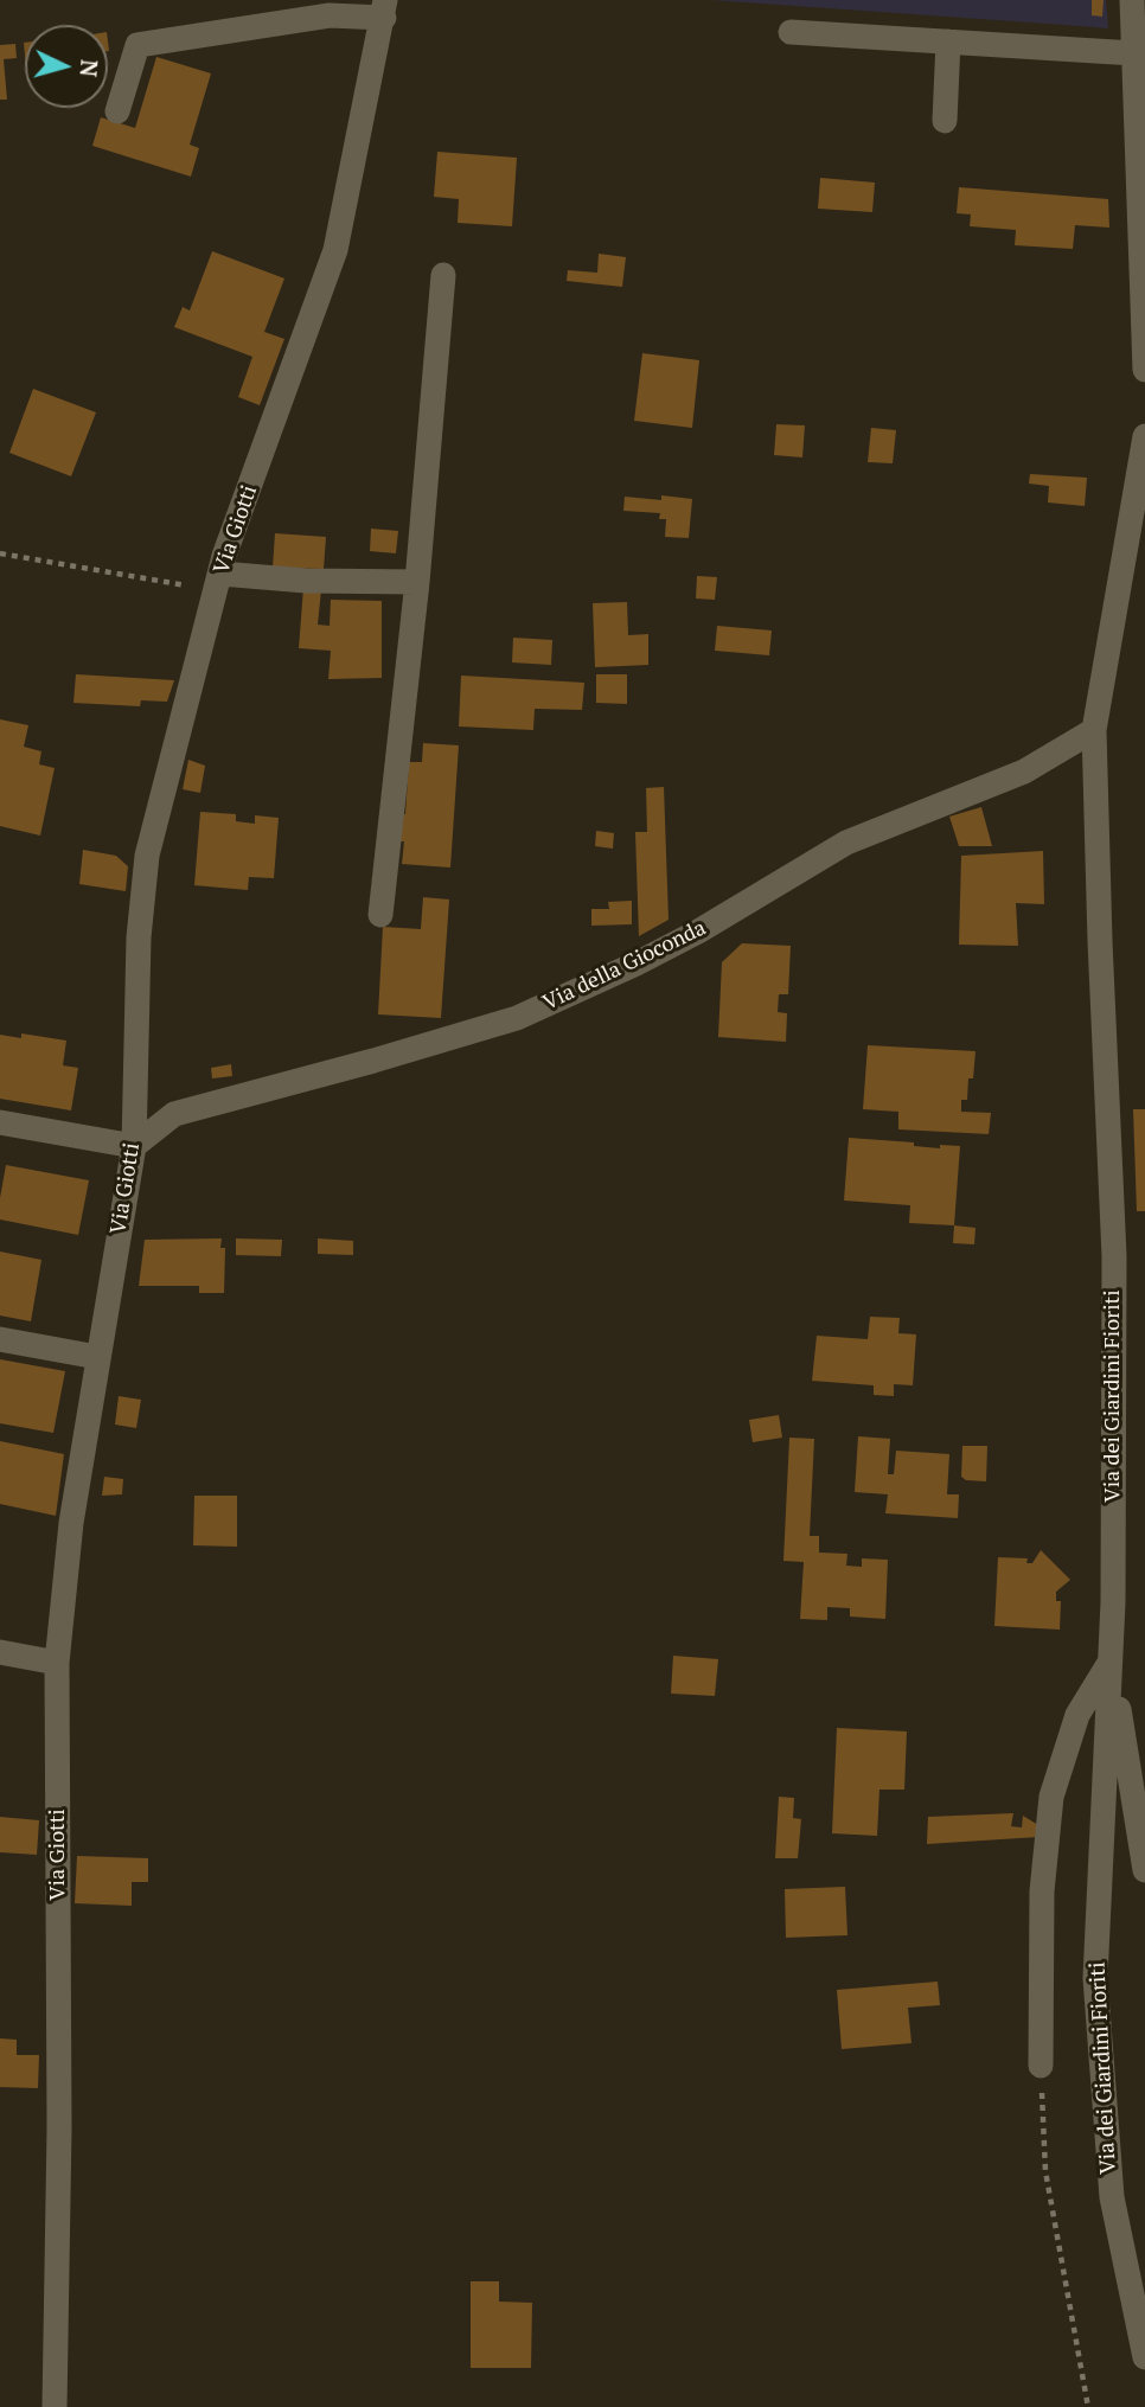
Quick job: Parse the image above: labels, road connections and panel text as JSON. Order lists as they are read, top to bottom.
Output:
{
  "streets": {
    "street": ["Via Giotti", "Via della Gioconda", "Via dei Giardini Fioriti"]
  },
  "crossings": [
    ["Via Giotti", "Via della Gioconda"],
    ["Via della Gioconda", "Via dei Giardini Fioriti"]
  ],
  "north": "right"
}
